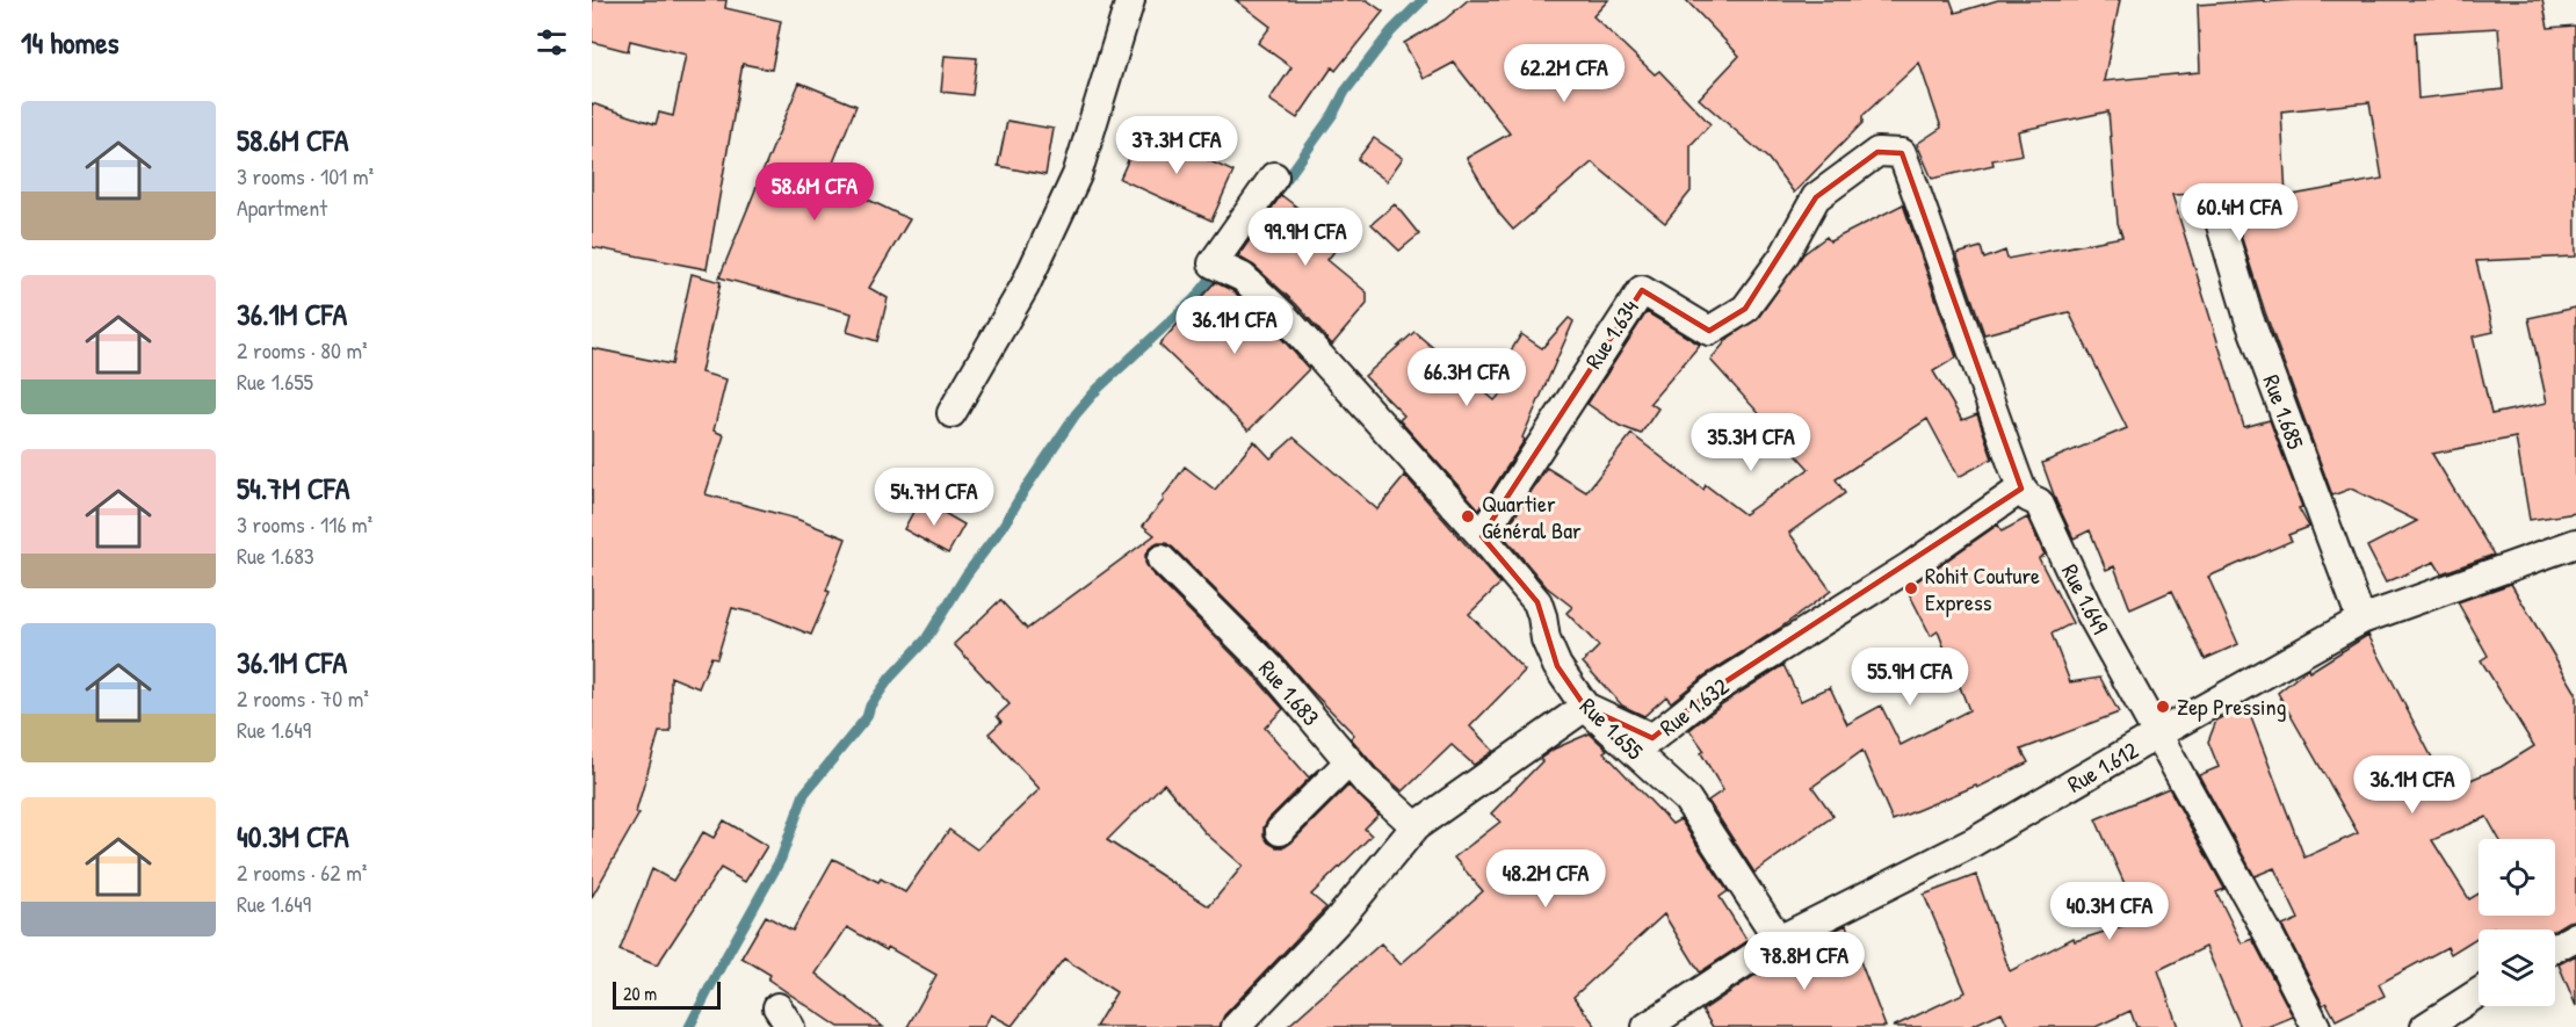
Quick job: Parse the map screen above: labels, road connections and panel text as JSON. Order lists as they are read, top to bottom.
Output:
{
  "streets": {
    "street": [
      "Rue 1.634",
      "Rue 1.685",
      "Rue 1.649",
      "Rue 1.683",
      "Rue 1.632",
      "Rue 1.655",
      "Rue 1.612"
    ]
  },
  "crossings": [
    ["Rue 1.634", "Rue 1.649"],
    ["Rue 1.634", "Rue 1.655"],
    ["Rue 1.685", "Rue 1.612"],
    ["Rue 1.649", "Rue 1.632"],
    ["Rue 1.649", "Rue 1.612"],
    ["Rue 1.632", "Rue 1.655"],
    ["Rue 1.655", "Rue 1.612"]
  ],
  "places": ["Quartier Général Bar", "Rohit Couture Express", "Zep Pressing"],
  "scale_bar": "20 m",
  "page": {
    "heading": "14 homes",
    "price": [
      "62.2M CFA",
      "37.3M CFA",
      "58.6M CFA",
      "60.4M CFA",
      "99.9M CFA",
      "36.1M CFA",
      "66.3M CFA",
      "35.3M CFA",
      "54.7M CFA",
      "55.9M CFA",
      "36.1M CFA",
      "48.2M CFA",
      "40.3M CFA",
      "78.8M CFA"
    ],
    "list": [
      {
        "name": "58.6M CFA",
        "note": "3 rooms · 101 m² · Apartment"
      },
      {
        "name": "36.1M CFA",
        "note": "2 rooms · 80 m² · Rue 1.655"
      },
      {
        "name": "54.7M CFA",
        "note": "3 rooms · 116 m² · Rue 1.683"
      },
      {
        "name": "36.1M CFA",
        "note": "2 rooms · 70 m² · Rue 1.649"
      },
      {
        "name": "40.3M CFA",
        "note": "2 rooms · 62 m² · Rue 1.649"
      }
    ],
    "scale": "20 m"
  }
}
